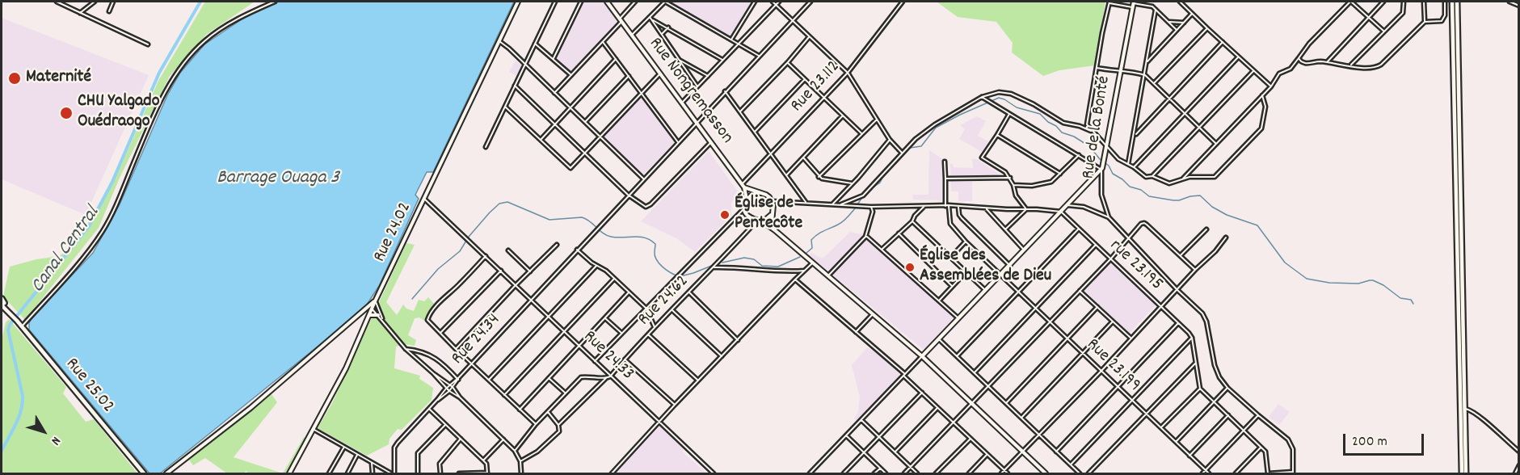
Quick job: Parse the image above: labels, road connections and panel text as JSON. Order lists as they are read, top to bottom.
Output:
{
  "streets": {
    "main road": ["Rue 25.02"],
    "street": [
      "Rue 23.112",
      "Rue Nongremasson",
      "Rue de la Bonté",
      "Rue 24.02",
      "rue 23.195",
      "Rue 24.62",
      "Rue 24.34",
      "Rue 24.33",
      "Rue 23.199"
    ]
  },
  "crossings": [
    ["Rue 23.112", "Rue Nongremasson"],
    ["Rue Nongremasson", "Rue 24.62"],
    ["Rue 24.02", "Rue 24.33"],
    ["Rue 24.62", "Rue 24.33"],
    ["Rue 24.34", "Rue 24.33"]
  ],
  "water": ["Barrage Ouaga 3", "Canal Central"],
  "places": [
    "Maternité",
    "CHU Yalgado Ouédraogo",
    "Église de Pentecôte",
    "Église des Assemblées de Dieu"
  ],
  "scale_bar": "200 m",
  "north": "bottom right"
}
